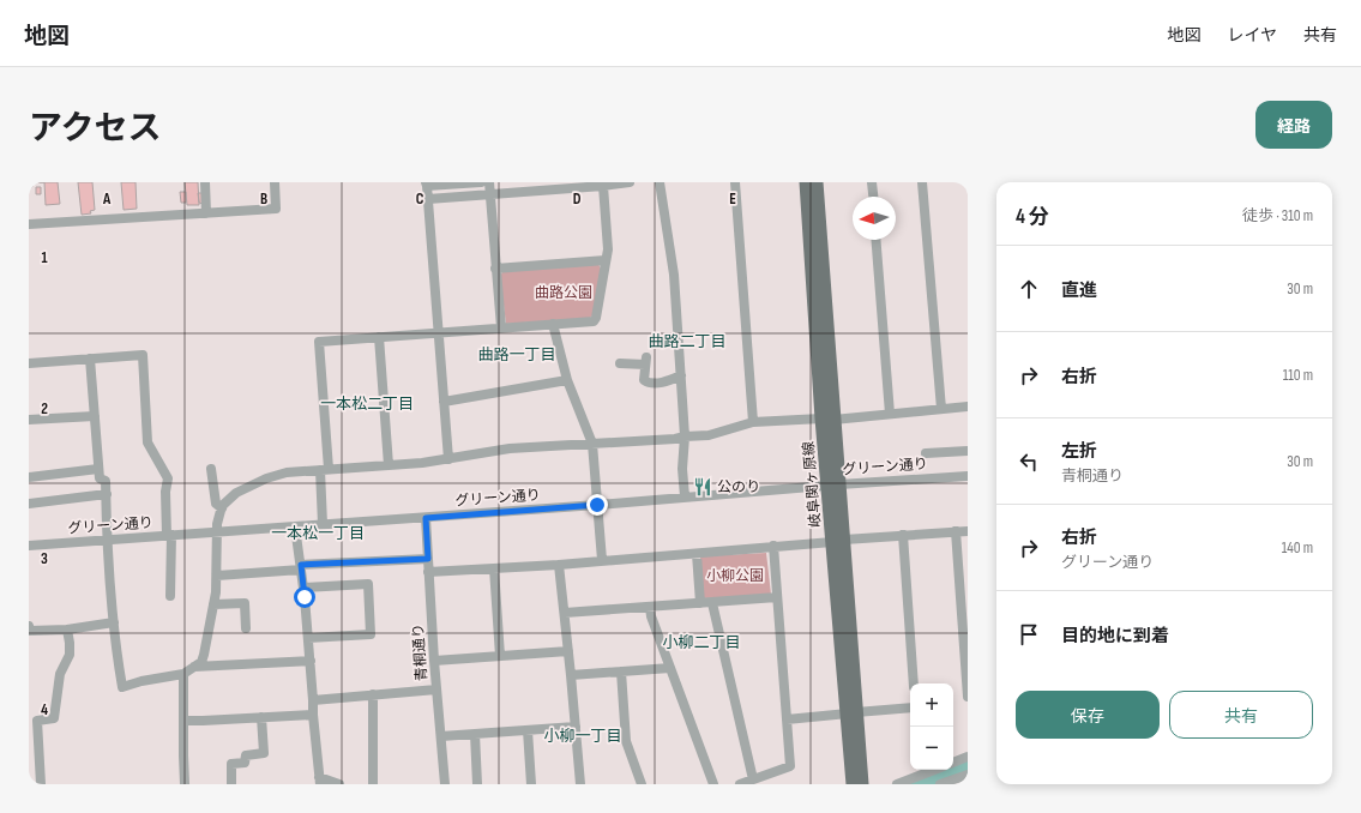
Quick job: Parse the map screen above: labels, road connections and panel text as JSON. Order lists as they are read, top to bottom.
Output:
{
  "streets": {
    "main road": ["岐阜関ヶ原線"],
    "street": ["グリーン通り", "青桐通り"]
  },
  "crossings": [
    ["グリーン通り", "岐阜関ヶ原線"],
    ["グリーン通り", "青桐通り"]
  ],
  "districts": [
    "曲路二丁目",
    "曲路一丁目",
    "一本松二丁目",
    "一本松一丁目",
    "小柳二丁目",
    "小柳一丁目"
  ],
  "parks": ["曲路公園", "小柳公園"],
  "places": {
    "restaurant": ["公のり"]
  },
  "north": "left",
  "page": {
    "header": "地図",
    "nav": ["地図", "レイヤ", "共有"],
    "title": "アクセス",
    "buttons": [
      "経路",
      ["保存", "共有"]
    ],
    "heading": ["4 分", "徒歩 · 310 m"],
    "list": [
      ["直進", "30 m"],
      ["右折", "110 m"],
      ["左折", "青桐通り", "30 m"],
      ["右折", "グリーン通り", "140 m"],
      "目的地に到着"
    ],
    "map_buttons": ["+", "−"]
  },
  "grid": {
    "columns": [
      "A",
      "B",
      "C",
      "D",
      "E"
    ],
    "rows": [
      "1",
      "2",
      "3",
      "4"
    ]
  }
}
